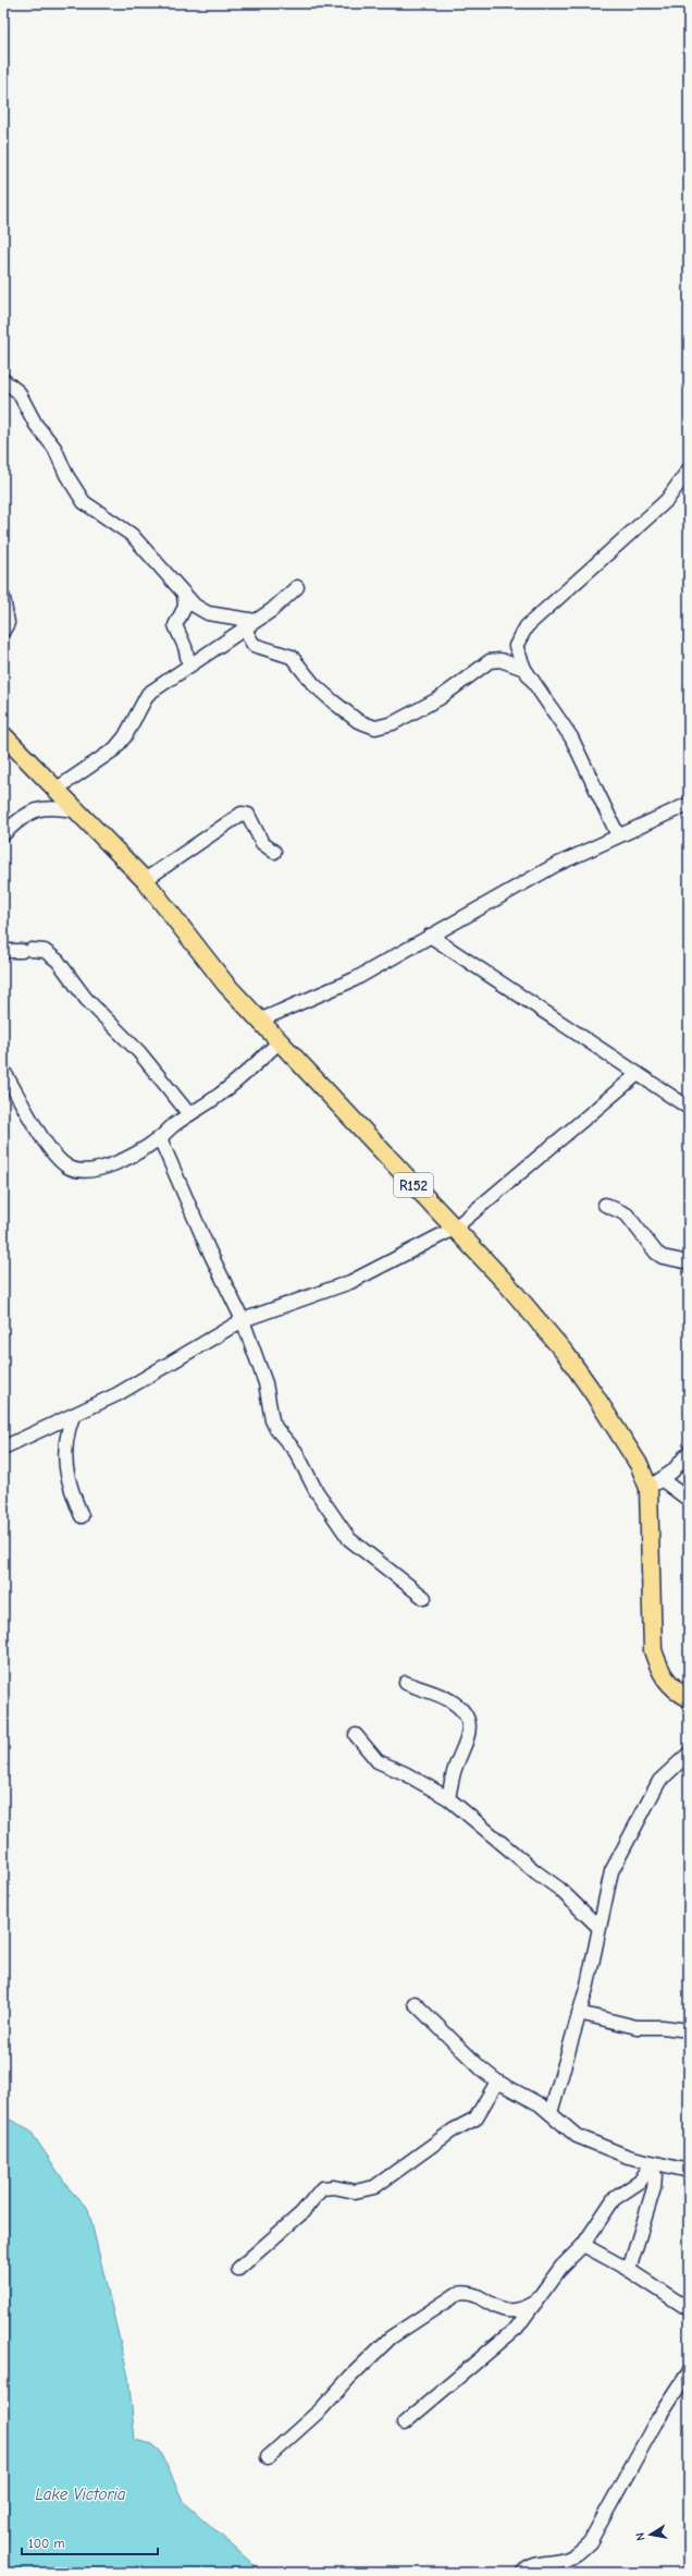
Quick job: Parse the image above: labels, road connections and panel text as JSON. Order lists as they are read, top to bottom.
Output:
{
  "streets": {
    "main road": ["R152"]
  },
  "water": ["Lake Victoria"],
  "scale_bar": "100 m",
  "north": "left"
}
